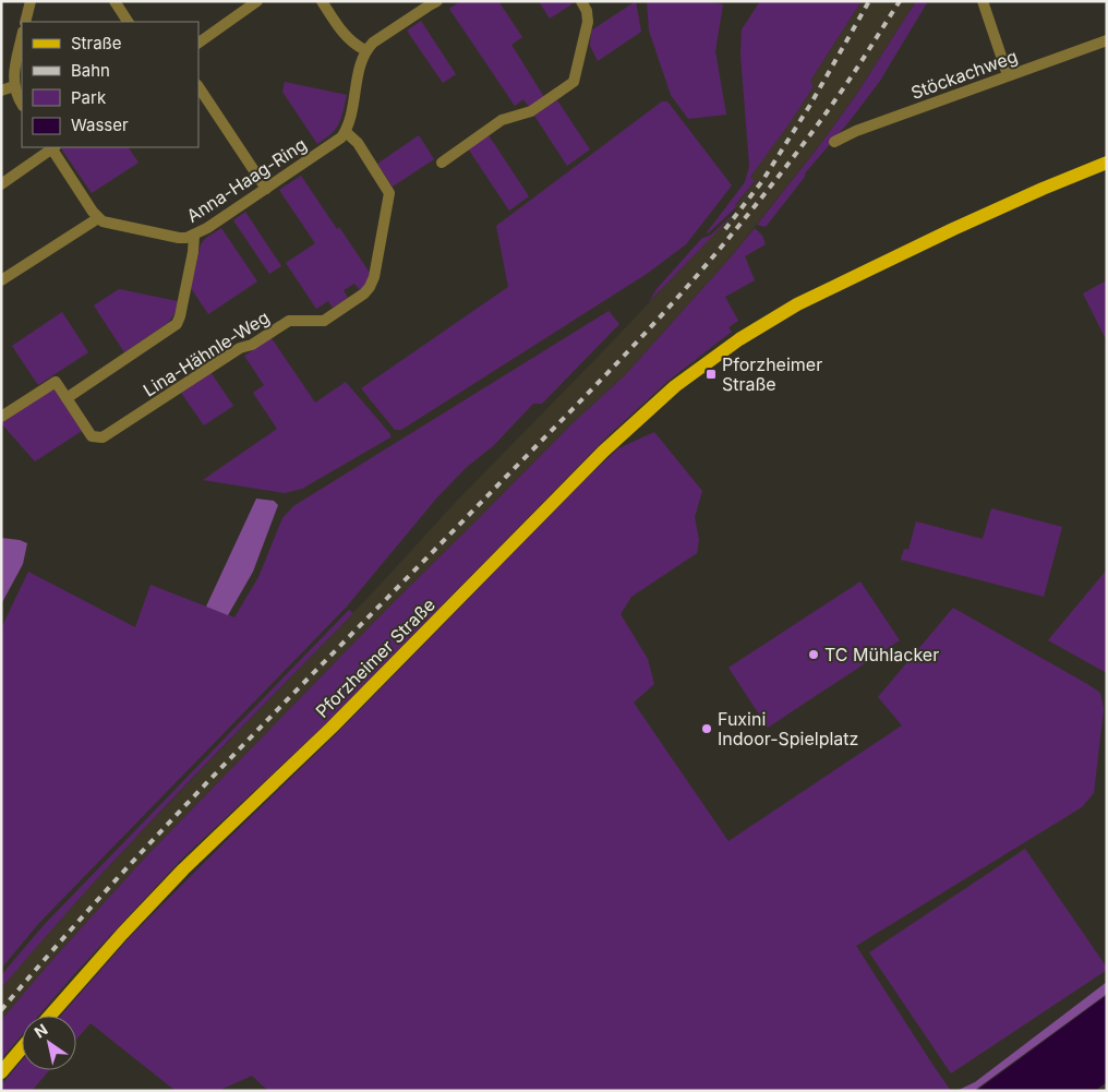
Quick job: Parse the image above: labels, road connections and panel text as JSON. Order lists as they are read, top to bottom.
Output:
{
  "streets": {
    "main road": ["Pforzheimer Straße"],
    "street": ["Stöckachweg", "Anna-Haag-Ring", "Lina-Hähnle-Weg"]
  },
  "crossings": [
    ["Anna-Haag-Ring", "Lina-Hähnle-Weg"]
  ],
  "places": {
    "transit": ["Pforzheimer Straße"],
    "other": ["TC Mühlacker", "Fuxini Indoor-Spielplatz"]
  },
  "legend": [
    "Straße",
    "Bahn",
    "Park",
    "Wasser"
  ],
  "north": "top left"
}
